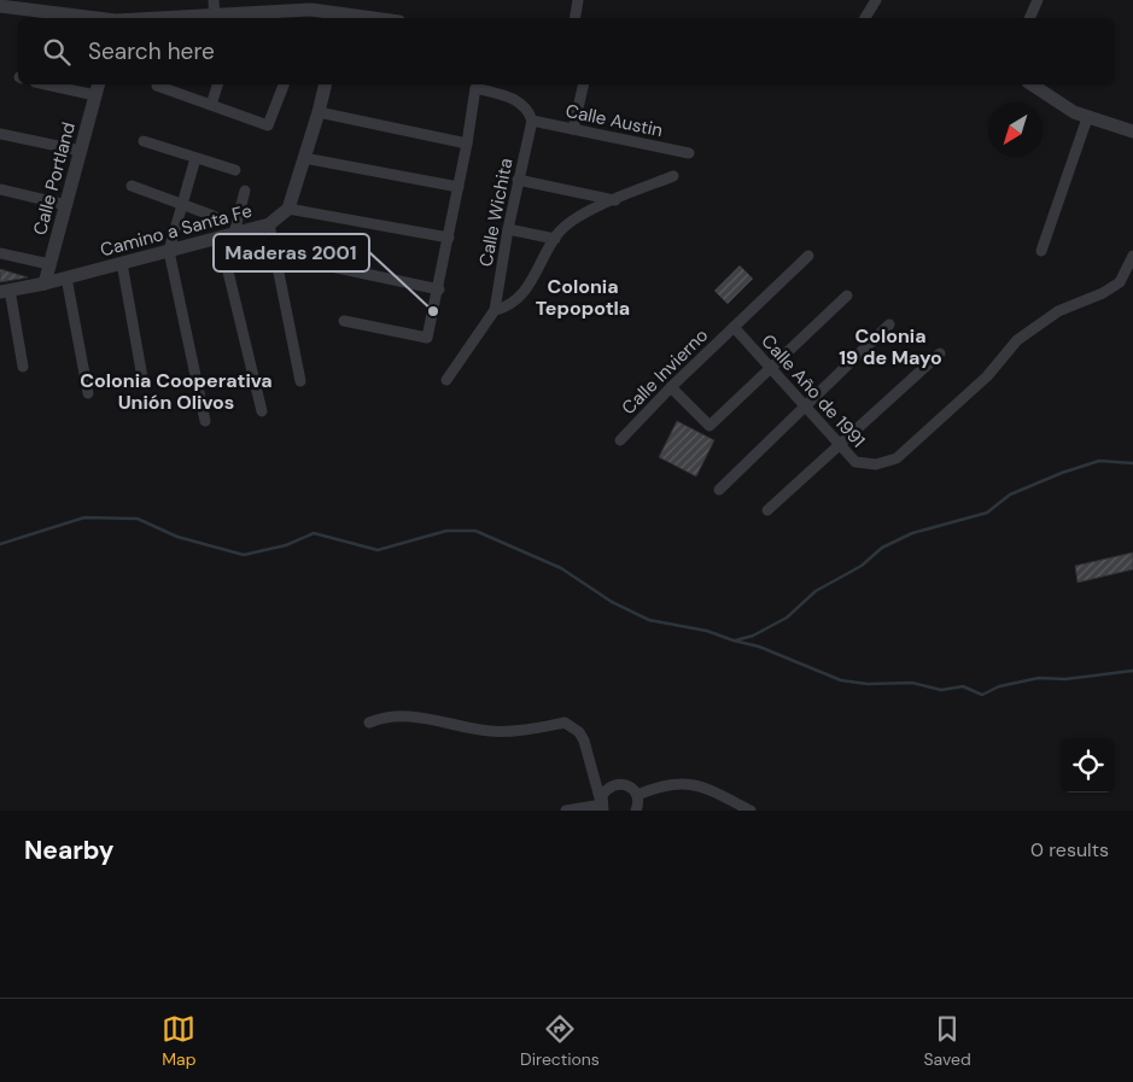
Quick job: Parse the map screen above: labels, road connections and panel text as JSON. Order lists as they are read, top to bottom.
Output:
{
  "streets": {
    "street": [
      "Calle Austin",
      "Calle Portland",
      "Calle Wichita",
      "Camino a Santa Fe",
      "Calle Invierno",
      "Calle Año de 1991"
    ]
  },
  "crossings": [
    ["Calle Austin", "Calle Wichita"],
    ["Calle Portland", "Camino a Santa Fe"],
    ["Calle Invierno", "Calle Año de 1991"]
  ],
  "districts": ["Colonia Tepopotla", "Colonia 19 de Mayo", "Colonia Cooperativa Unión Olivos"],
  "places": ["Maderas 2001"],
  "north": "bottom left",
  "page": {
    "search": "Search here",
    "heading": ["Nearby", "0 results"],
    "nav": ["Map", "Directions", "Saved"]
  }
}
